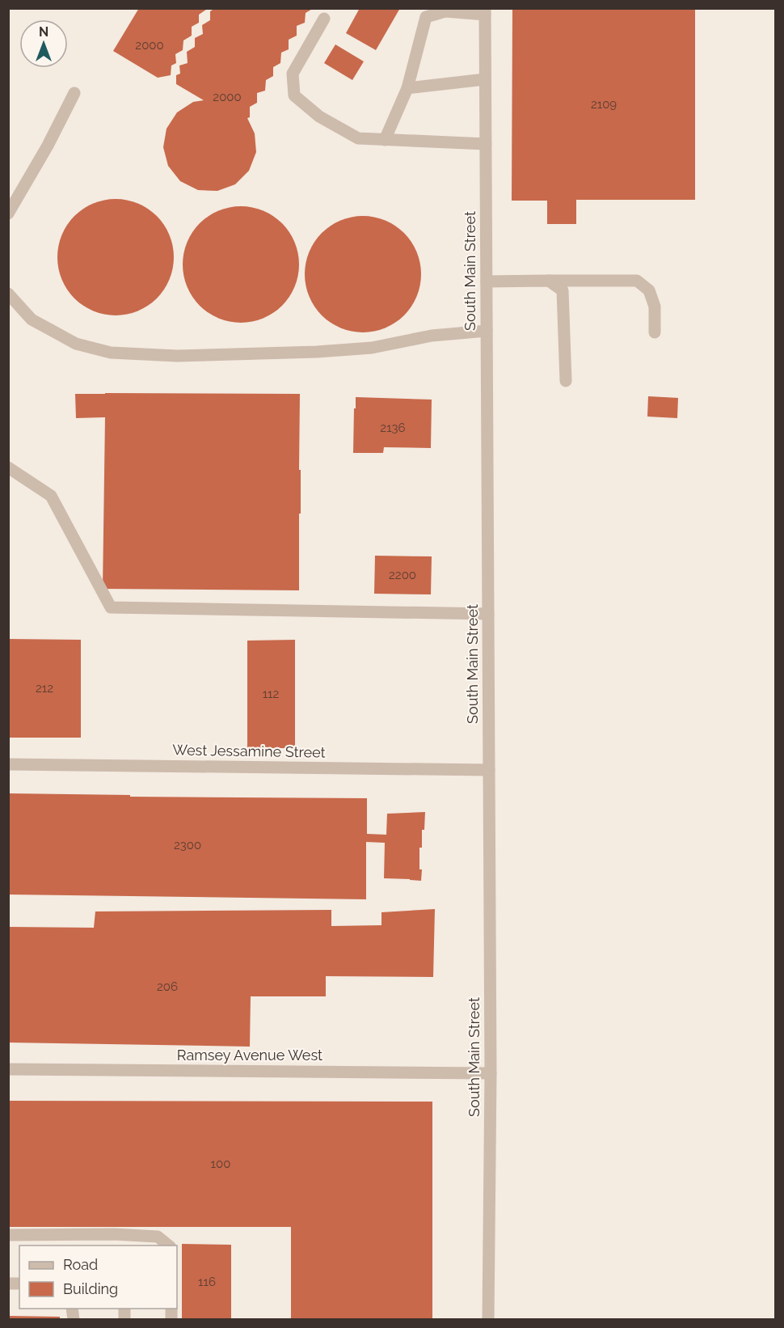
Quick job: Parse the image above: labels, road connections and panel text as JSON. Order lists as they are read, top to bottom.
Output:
{
  "streets": {
    "street": ["South Main Street", "West Jessamine Street", "Ramsey Avenue West"]
  },
  "crossings": [
    ["South Main Street", "West Jessamine Street"],
    ["South Main Street", "Ramsey Avenue West"]
  ],
  "house_numbers": [
    "2000",
    "2000",
    "2109",
    "2136",
    "2200",
    "212",
    "112",
    "2300",
    "206",
    "100",
    "116"
  ],
  "legend": ["Road", "Building"],
  "north": "top"
}
